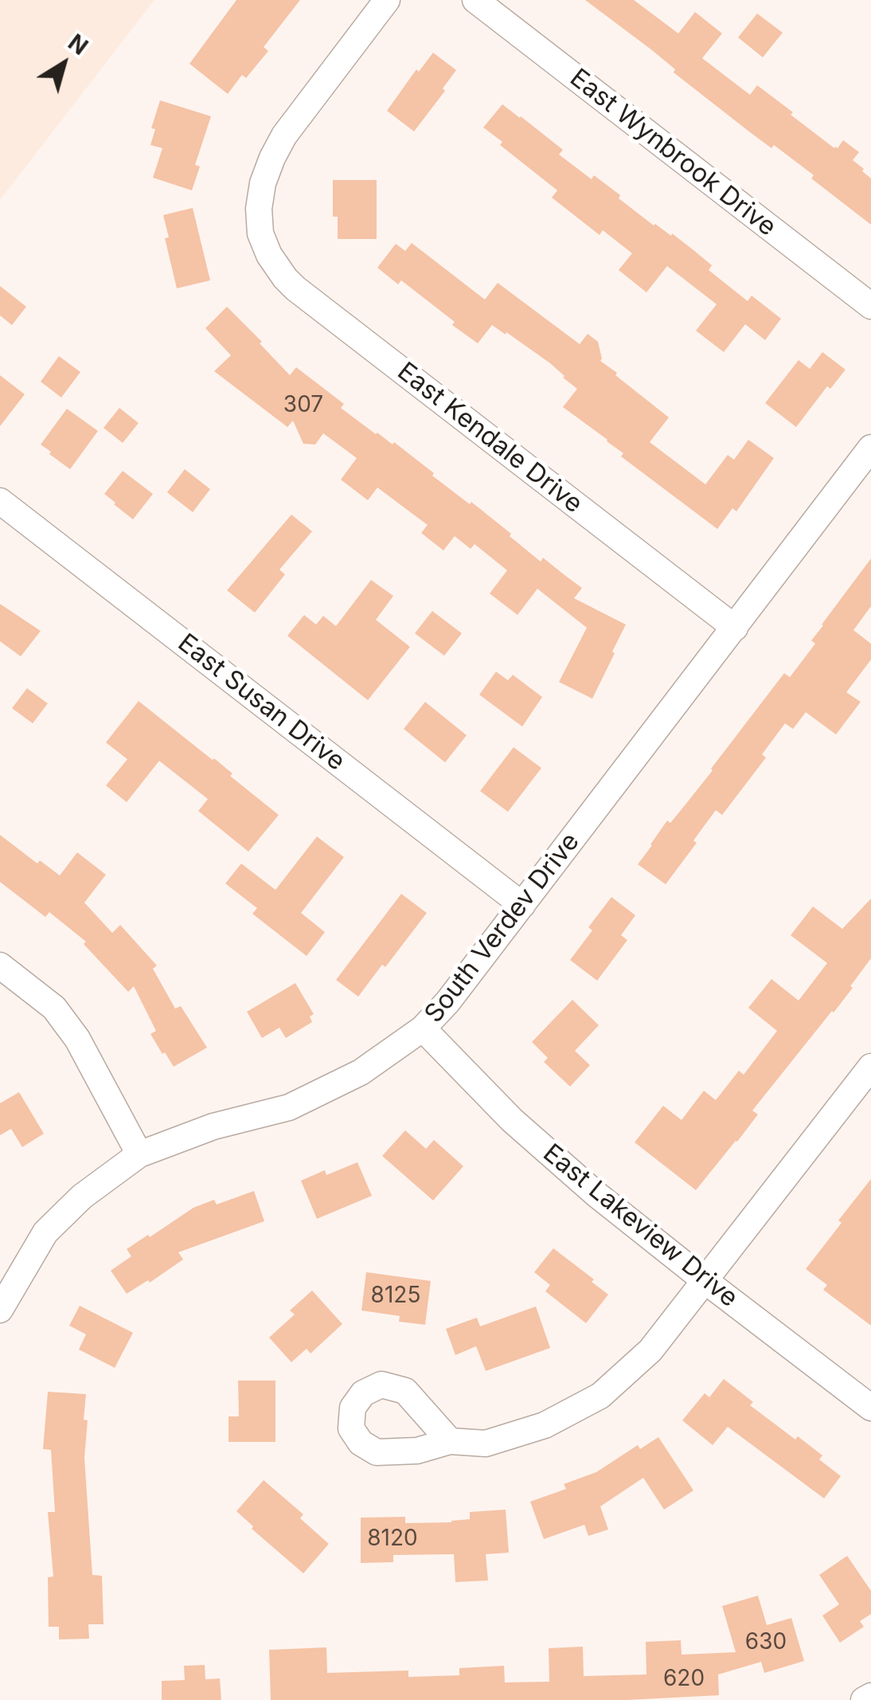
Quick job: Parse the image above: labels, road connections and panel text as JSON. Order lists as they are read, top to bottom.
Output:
{
  "streets": {
    "street": [
      "East Wynbrook Drive",
      "East Kendale Drive",
      "East Susan Drive",
      "South Verdev Drive",
      "East Lakeview Drive"
    ]
  },
  "crossings": [
    ["East Kendale Drive", "South Verdev Drive"],
    ["East Susan Drive", "South Verdev Drive"],
    ["South Verdev Drive", "East Lakeview Drive"]
  ],
  "house_numbers": [
    "307",
    "8125",
    "8120",
    "630",
    "620"
  ],
  "north": "top right"
}
